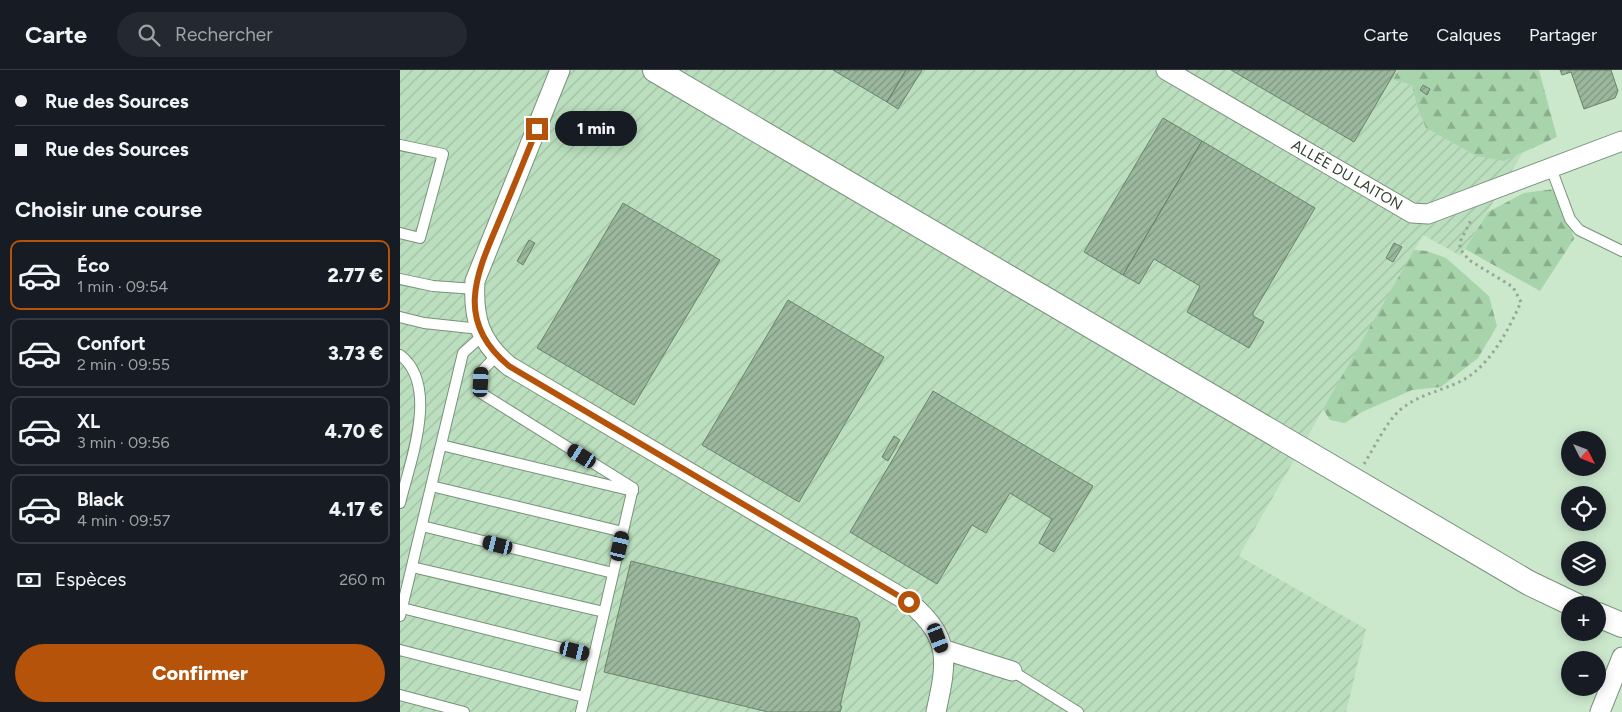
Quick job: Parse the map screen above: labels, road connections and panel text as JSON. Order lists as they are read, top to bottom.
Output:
{
  "streets": {
    "street": ["ALLÉE DU LAITON"]
  },
  "north": "bottom right",
  "page": {
    "header": "Carte",
    "search": "Rechercher",
    "nav": ["Carte", "Calques", "Partager"],
    "banner": ["Rue des Sources", "Rue des Sources"],
    "bubble": "1 min",
    "heading": "Choisir une course",
    "list": [
      {
        "name": "Éco",
        "note": "1 min · 09:54",
        "value": "2.77 €"
      },
      {
        "name": "Confort",
        "note": "2 min · 09:55",
        "value": "3.73 €"
      },
      {
        "name": "XL",
        "note": "3 min · 09:56",
        "value": "4.70 €"
      },
      {
        "name": "Black",
        "note": "4 min · 09:57",
        "value": "4.17 €"
      }
    ],
    "map_buttons": ["+", "−"],
    "pay": ["Espèces", "260 m"],
    "buttons": "Confirmer"
  }
}
